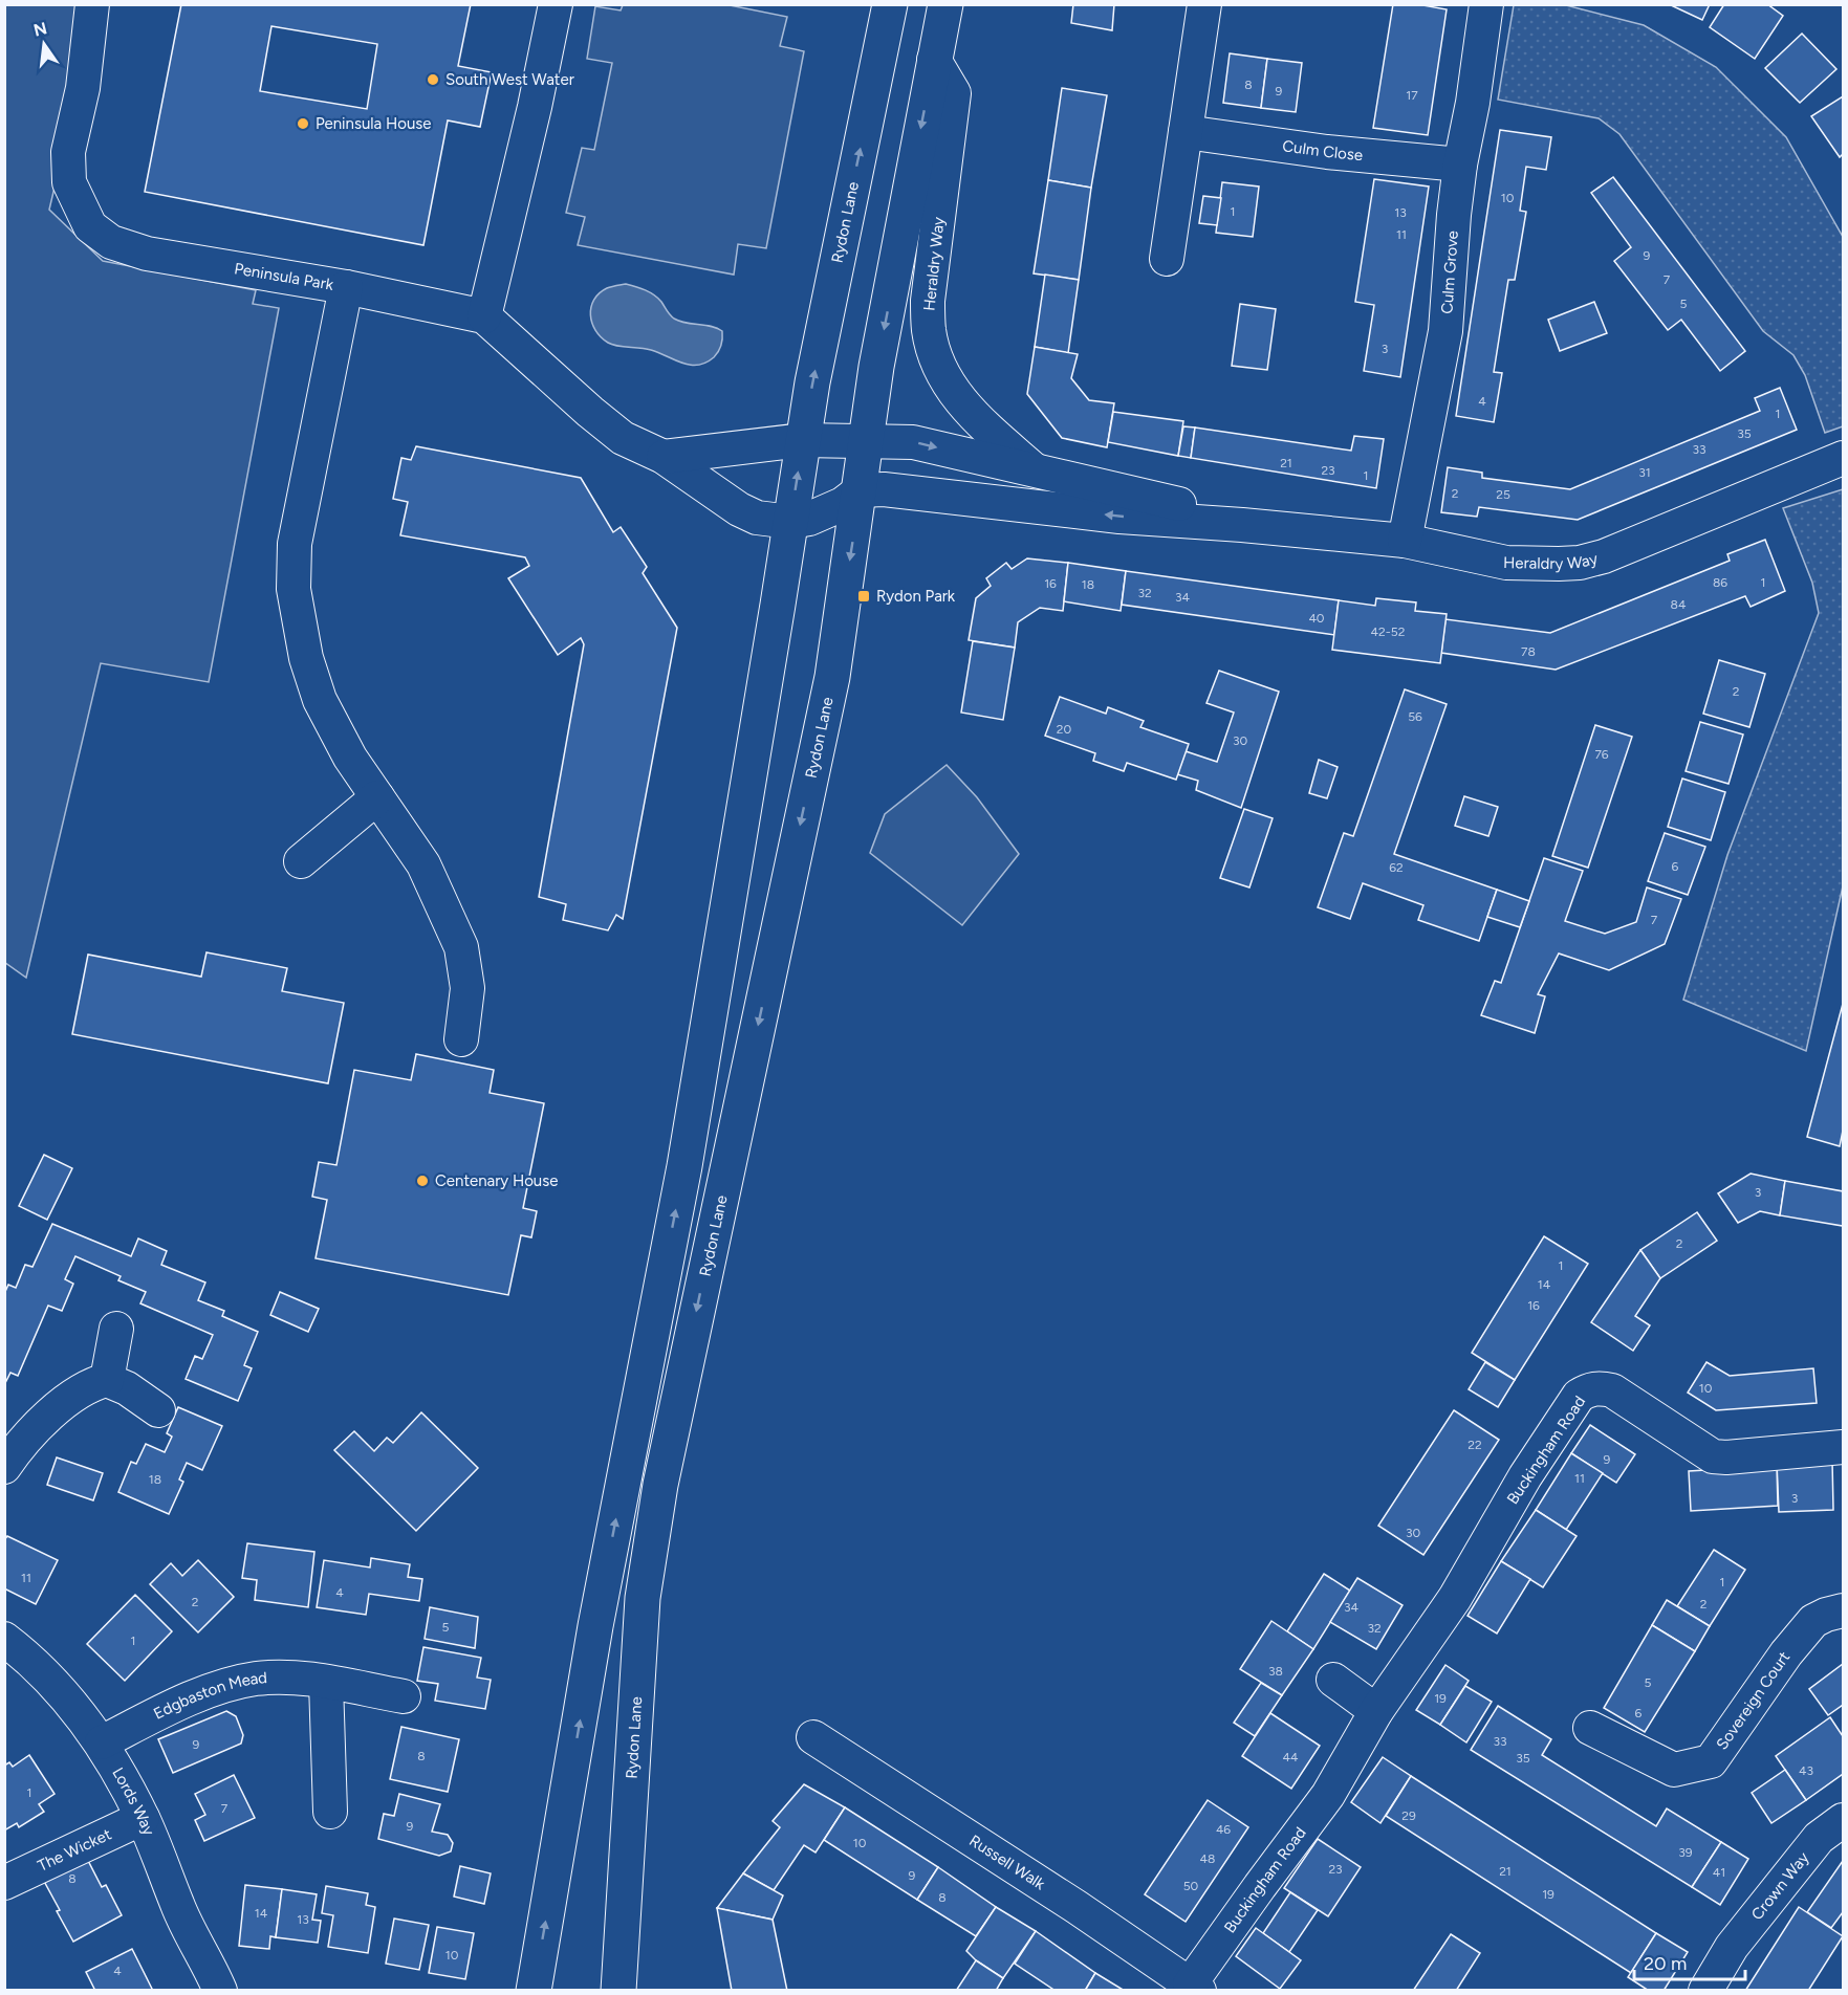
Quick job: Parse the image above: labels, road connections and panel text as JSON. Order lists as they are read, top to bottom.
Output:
{
  "streets": {
    "main road": ["Rydon Lane"],
    "street": [
      "Culm Close",
      "Heraldry Way",
      "Culm Grove",
      "Peninsula Park",
      "Buckingham Road",
      "Edgbaston Mead",
      "Sovereign Court",
      "Lords Way",
      "The Wicket",
      "Russell Walk",
      "Crown Way"
    ]
  },
  "crossings": [
    ["Culm Close", "Culm Grove"],
    ["Rydon Lane", "Heraldry Way"],
    ["Heraldry Way", "Culm Grove"],
    ["Buckingham Road", "Russell Walk"],
    ["Edgbaston Mead", "Lords Way"],
    ["Lords Way", "The Wicket"]
  ],
  "places": {
    "other": ["South West Water", "Peninsula House", "Centenary House"],
    "transit": ["Rydon Park"]
  },
  "house_numbers": [
    "8",
    "9",
    "17",
    "10",
    "1",
    "13",
    "11",
    "9",
    "7",
    "5",
    "3",
    "4",
    "1",
    "35",
    "33",
    "21",
    "23",
    "31",
    "1",
    "2",
    "25",
    "86",
    "1",
    "16",
    "18",
    "32",
    "34",
    "84",
    "40",
    "42-52",
    "78",
    "2",
    "56",
    "20",
    "30",
    "76",
    "6",
    "62",
    "7",
    "3",
    "2",
    "1",
    "14",
    "16",
    "10",
    "22",
    "9",
    "11",
    "18",
    "3",
    "30",
    "11",
    "1",
    "4",
    "2",
    "2",
    "34",
    "5",
    "32",
    "1",
    "38",
    "5",
    "19",
    "6",
    "33",
    "9",
    "8",
    "44",
    "35",
    "43",
    "1",
    "7",
    "29",
    "9",
    "46",
    "10",
    "39",
    "48",
    "23",
    "21",
    "41",
    "9",
    "8",
    "50",
    "19",
    "8",
    "14",
    "13",
    "10",
    "4"
  ],
  "scale_bar": "20 m",
  "north": "top"
}
